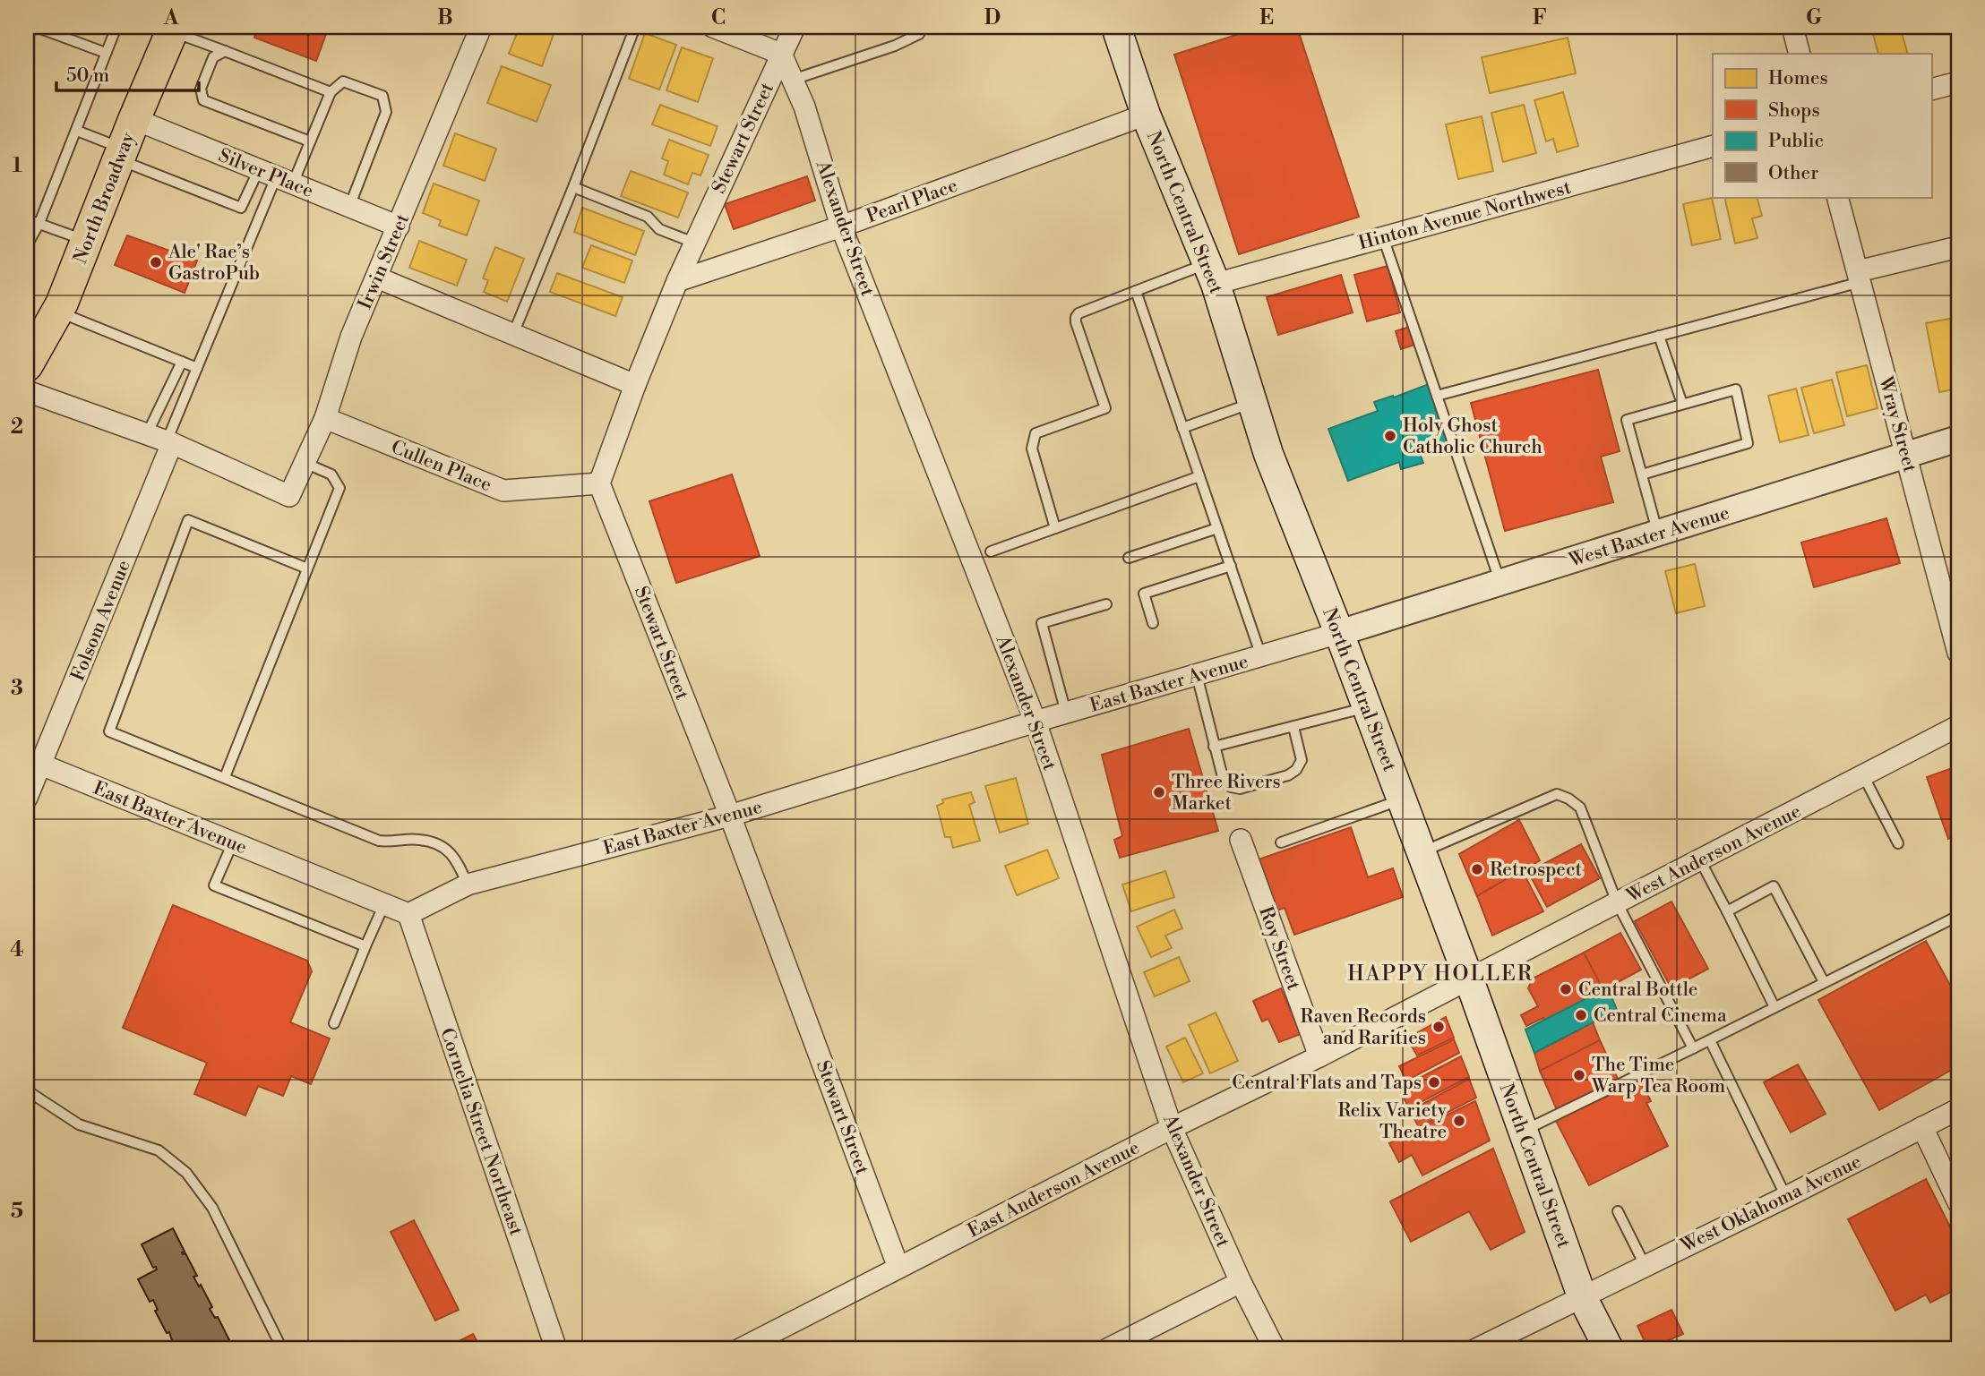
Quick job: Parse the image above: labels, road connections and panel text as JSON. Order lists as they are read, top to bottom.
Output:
{
  "streets": {
    "main road": ["North Broadway", "North Central Street"],
    "street": [
      "Stewart Street",
      "Silver Place",
      "Pearl Place",
      "Hinton Avenue Northwest",
      "Alexander Street",
      "Irwin Street",
      "Wray Street",
      "Cullen Place",
      "West Baxter Avenue",
      "Folsom Avenue",
      "East Baxter Avenue",
      "West Anderson Avenue",
      "Roy Street",
      "Cornelia Street Northeast",
      "East Anderson Avenue",
      "West Oklahoma Avenue"
    ]
  },
  "crossings": [
    ["Stewart Street", "Pearl Place"],
    ["Stewart Street", "Alexander Street"],
    ["Stewart Street", "Cullen Place"],
    ["Stewart Street", "East Baxter Avenue"],
    ["Stewart Street", "East Anderson Avenue"],
    ["Silver Place", "North Broadway"],
    ["Silver Place", "Irwin Street"],
    ["Pearl Place", "North Central Street"],
    ["Pearl Place", "Alexander Street"],
    ["North Central Street", "Hinton Avenue Northwest"],
    ["North Central Street", "West Baxter Avenue"],
    ["North Central Street", "East Baxter Avenue"],
    ["North Central Street", "West Anderson Avenue"],
    ["North Central Street", "East Anderson Avenue"],
    ["North Central Street", "West Oklahoma Avenue"],
    ["Alexander Street", "East Baxter Avenue"],
    ["Alexander Street", "East Anderson Avenue"],
    ["Irwin Street", "Cullen Place"],
    ["Irwin Street", "Folsom Avenue"],
    ["Wray Street", "West Baxter Avenue"],
    ["West Baxter Avenue", "East Baxter Avenue"],
    ["Folsom Avenue", "East Baxter Avenue"],
    ["East Baxter Avenue", "Cornelia Street Northeast"],
    ["West Anderson Avenue", "East Anderson Avenue"],
    ["Roy Street", "East Anderson Avenue"]
  ],
  "districts": ["HAPPY HOLLER"],
  "places": [
    "Ale' Rae’s GastroPub",
    "Holy Ghost Catholic Church",
    "Three Rivers Market",
    "Retrospect",
    "Central Bottle",
    "Central Cinema",
    "Raven Records and Rarities",
    "The Time Warp Tea Room",
    "Central Flats and Taps",
    "Relix Variety Theatre"
  ],
  "legend": [
    "Homes",
    "Shops",
    "Public",
    "Other"
  ],
  "scale_bar": "50 m",
  "grid": {
    "columns": [
      "A",
      "B",
      "C",
      "D",
      "E",
      "F",
      "G"
    ],
    "rows": [
      "1",
      "2",
      "3",
      "4",
      "5"
    ]
  }
}
